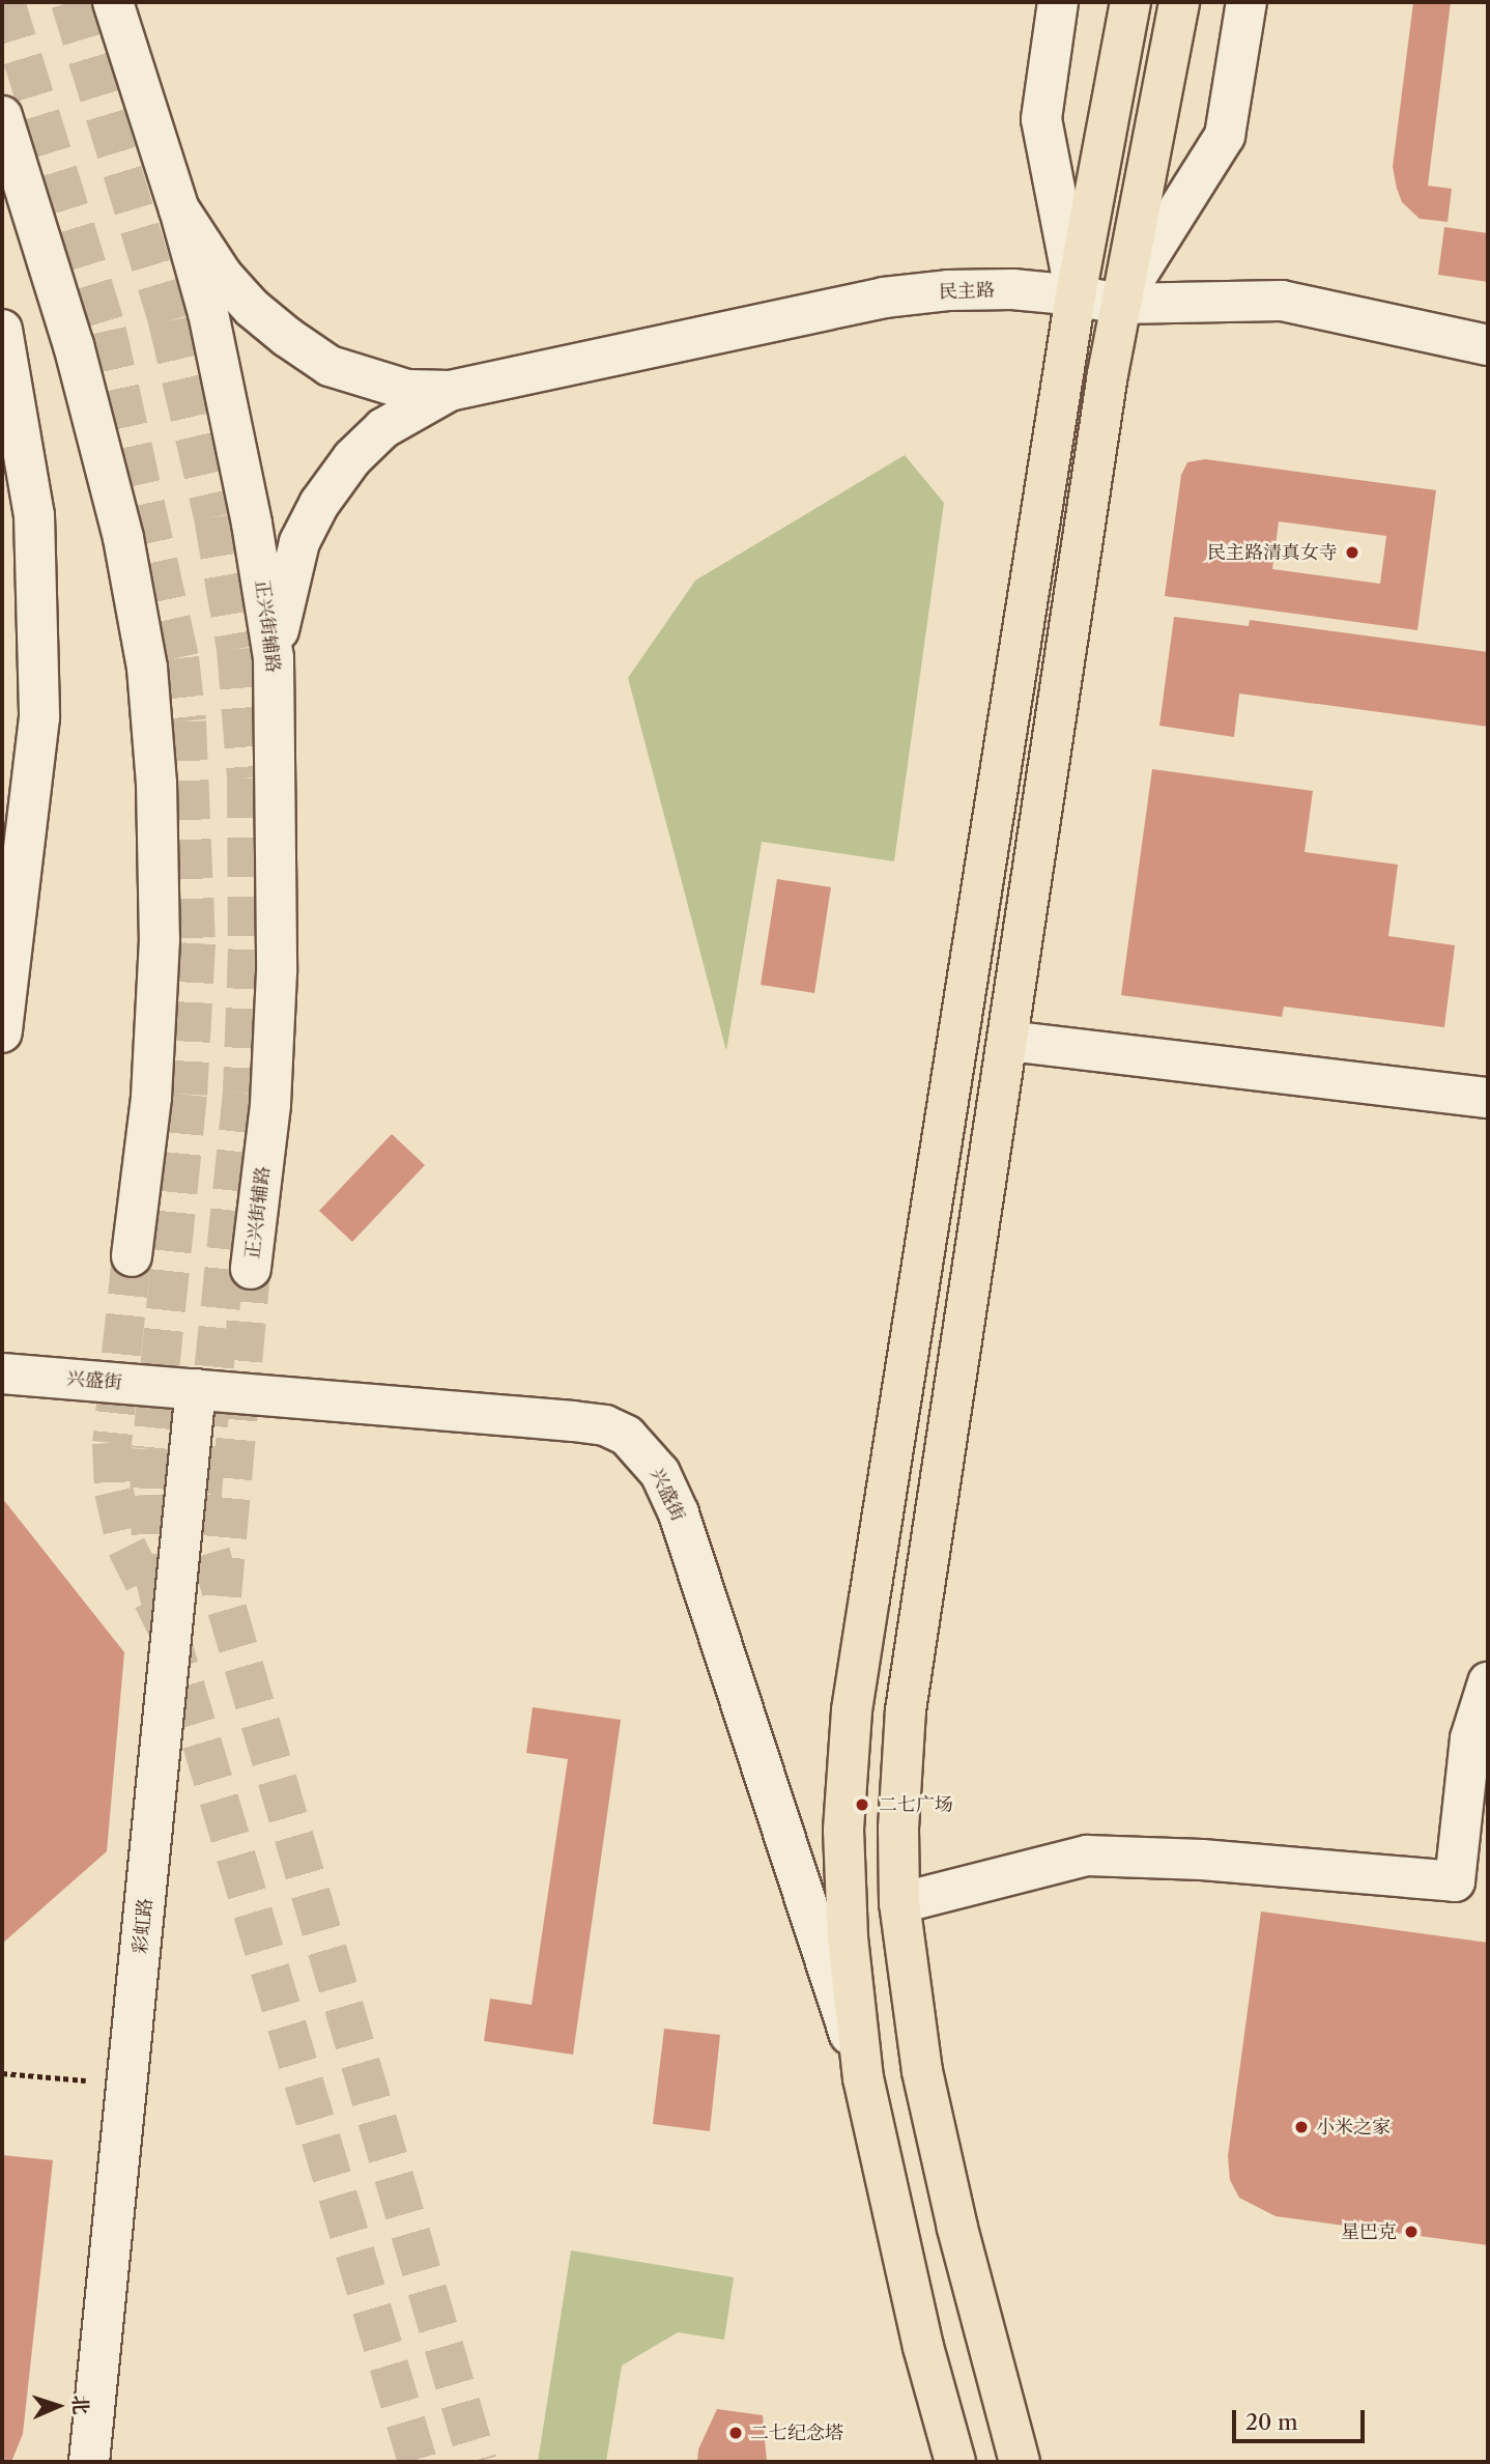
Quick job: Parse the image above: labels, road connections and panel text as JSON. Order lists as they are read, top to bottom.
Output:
{
  "streets": {
    "street": [
      "民主路",
      "正兴街辅路",
      "兴盛街",
      "彩虹路"
    ]
  },
  "crossings": [
    ["兴盛街", "彩虹路"]
  ],
  "places": [
    "民主路清真女寺",
    "二七广场",
    "小米之家",
    "星巴克",
    "二七纪念塔"
  ],
  "scale_bar": "20 m",
  "north": "right"
}
